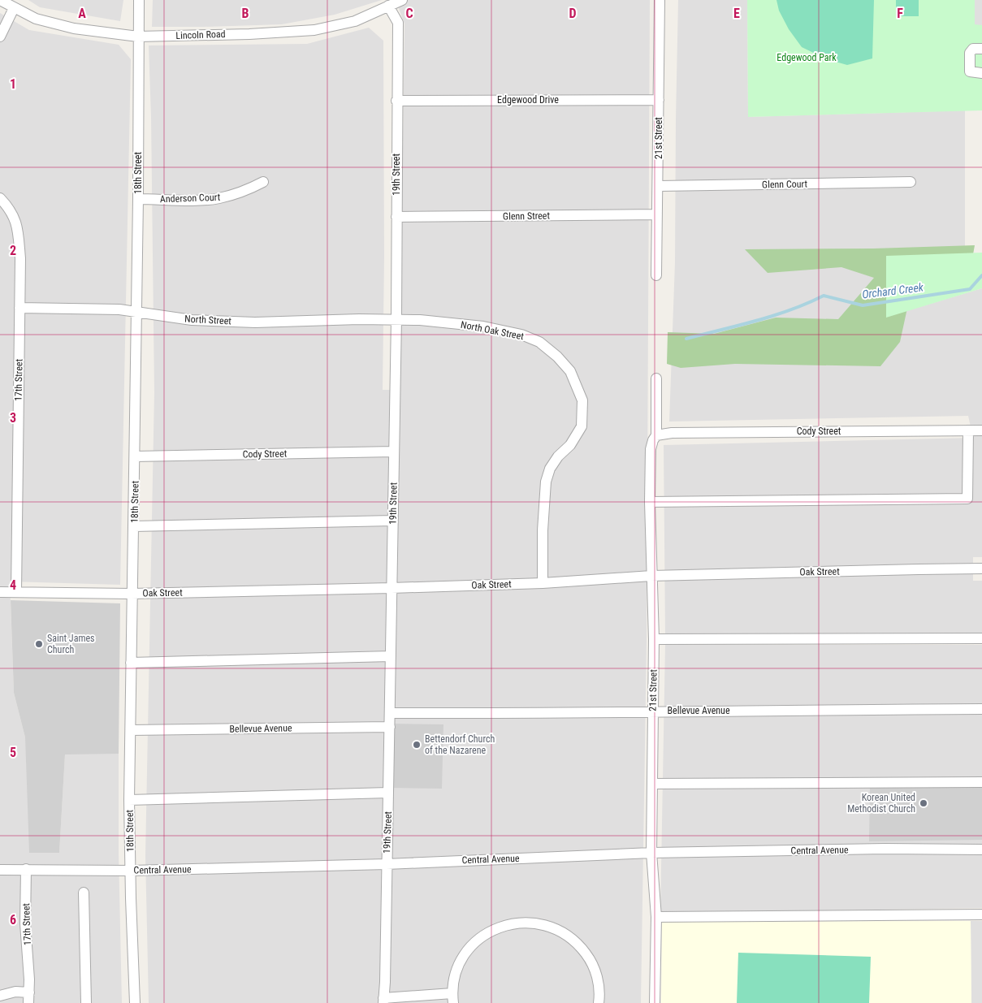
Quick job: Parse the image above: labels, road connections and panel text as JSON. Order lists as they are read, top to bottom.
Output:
{
  "streets": {
    "street": [
      "Lincoln Road",
      "Edgewood Drive",
      "21st Street",
      "18th Street",
      "19th Street",
      "Glenn Court",
      "Anderson Court",
      "Glenn Street",
      "North Street",
      "North Oak Street",
      "17th Street",
      "Cody Street",
      "Oak Street",
      "Bellevue Avenue",
      "Central Avenue"
    ]
  },
  "crossings": [
    ["Lincoln Road", "18th Street"],
    ["Lincoln Road", "19th Street"],
    ["Edgewood Drive", "21st Street"],
    ["Edgewood Drive", "19th Street"],
    ["21st Street", "Glenn Court"],
    ["21st Street", "Glenn Street"],
    ["21st Street", "Cody Street"],
    ["21st Street", "Oak Street"],
    ["21st Street", "Bellevue Avenue"],
    ["21st Street", "Central Avenue"],
    ["18th Street", "Anderson Court"],
    ["18th Street", "North Street"],
    ["18th Street", "Cody Street"],
    ["18th Street", "Oak Street"],
    ["18th Street", "Bellevue Avenue"],
    ["18th Street", "Central Avenue"],
    ["19th Street", "Glenn Street"],
    ["19th Street", "North Street"],
    ["19th Street", "North Oak Street"],
    ["19th Street", "Cody Street"],
    ["19th Street", "Oak Street"],
    ["19th Street", "Bellevue Avenue"],
    ["19th Street", "Central Avenue"],
    ["North Street", "North Oak Street"],
    ["North Street", "17th Street"],
    ["North Oak Street", "Oak Street"],
    ["17th Street", "Oak Street"],
    ["17th Street", "Central Avenue"]
  ],
  "water": ["Orchard Creek"],
  "parks": ["Edgewood Park"],
  "places": ["Saint James Church", "Bettendorf Church of the Nazarene", "Korean United Methodist Church"],
  "grid": {
    "columns": [
      "A",
      "B",
      "C",
      "D",
      "E",
      "F"
    ],
    "rows": [
      "1",
      "2",
      "3",
      "4",
      "5",
      "6"
    ]
  }
}
